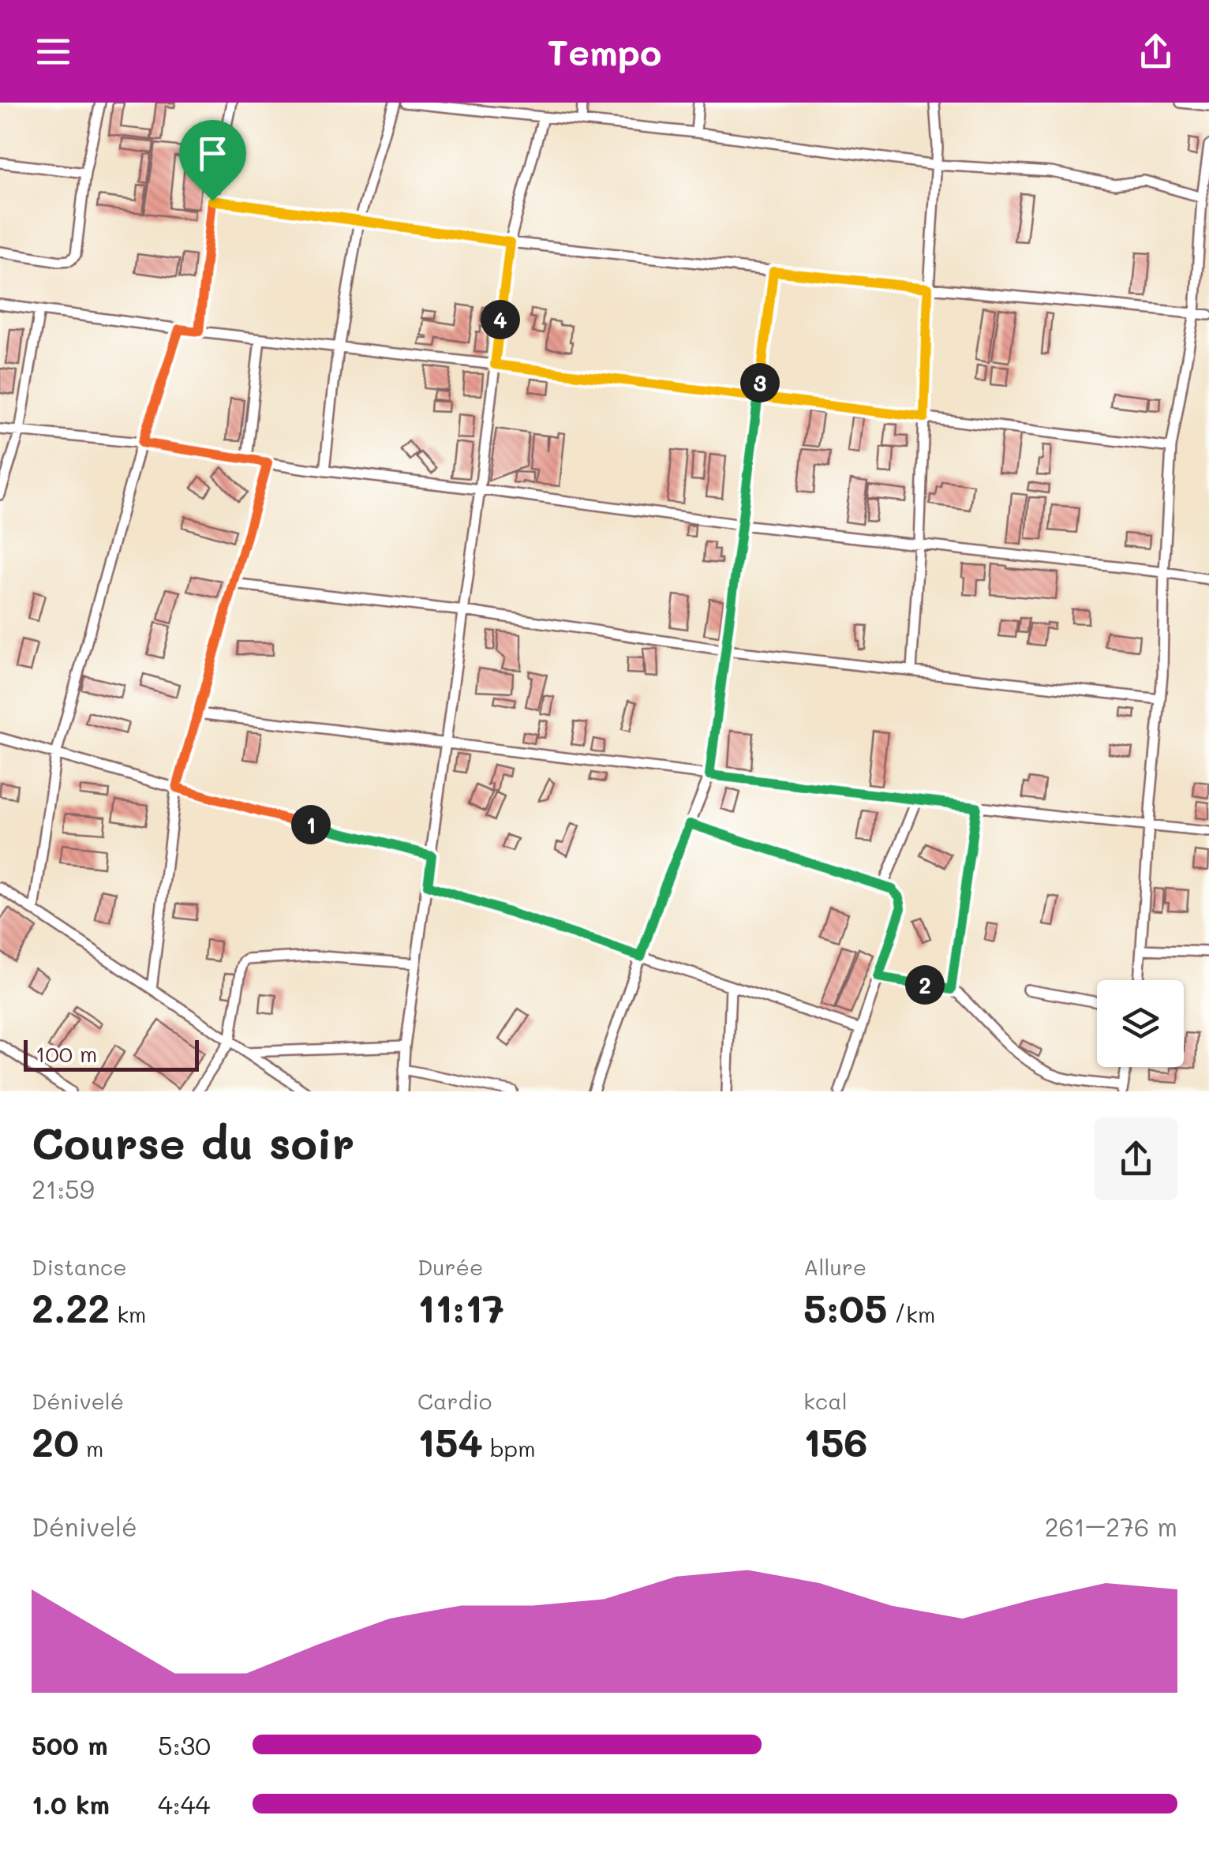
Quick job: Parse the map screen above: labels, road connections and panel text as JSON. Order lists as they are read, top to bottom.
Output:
{
  "scale_bar": "100 m",
  "page": {
    "header": "Tempo",
    "pins": [
      "4",
      "3",
      "1",
      "2"
    ],
    "scale": "100 m",
    "heading": ["Course du soir", "21:59"],
    "stats": [
      ["Distance", "2.22 km"],
      ["Durée", "11:17"],
      ["Allure", "5:05 /km"],
      ["Dénivelé", "20 m"],
      ["Cardio", "154 bpm"],
      ["kcal", "156"]
    ],
    "chart": ["Dénivelé", "261–276 m"],
    "list": [
      {
        "name": "500 m",
        "note": "5:30"
      },
      {
        "name": "1.0 km",
        "note": "4:44"
      }
    ]
  }
}
